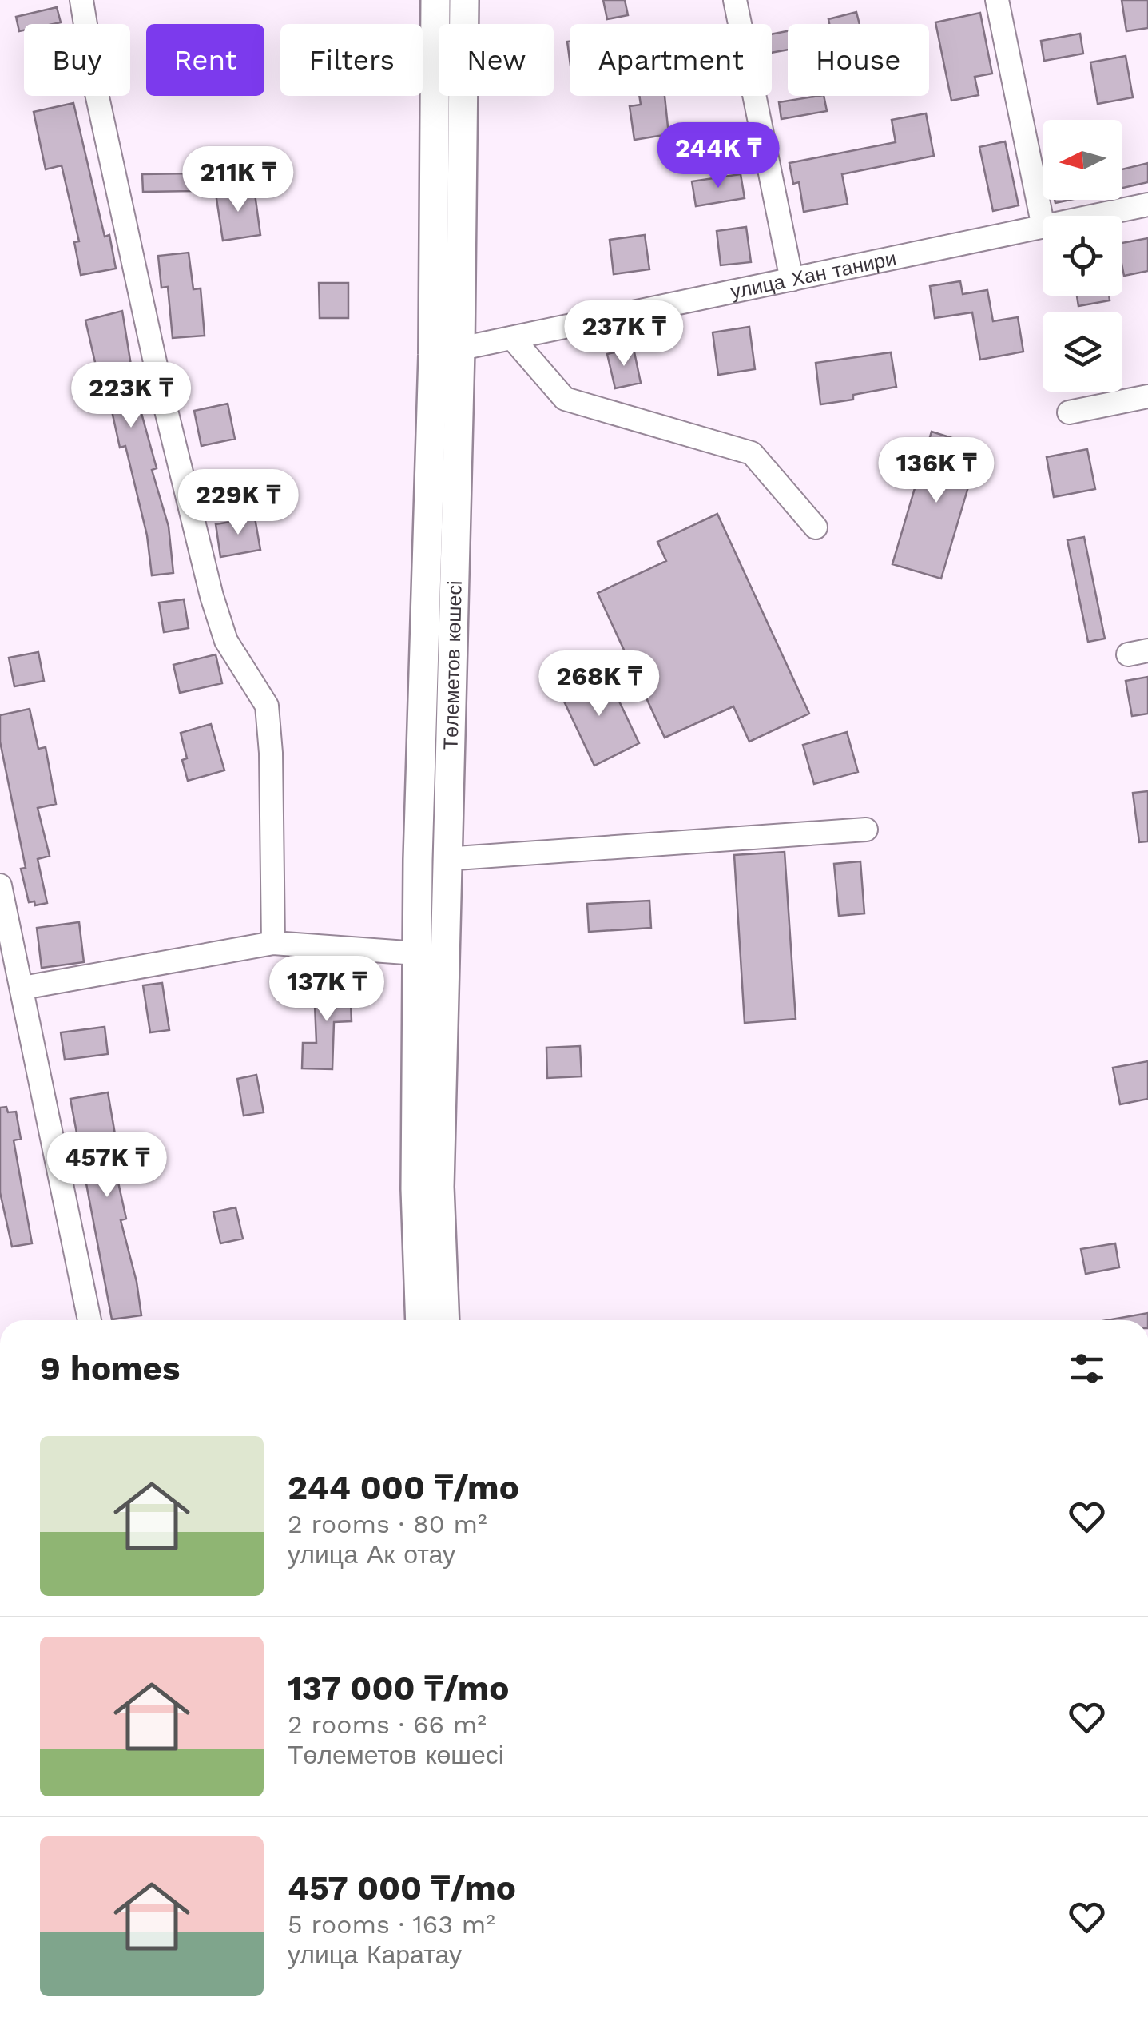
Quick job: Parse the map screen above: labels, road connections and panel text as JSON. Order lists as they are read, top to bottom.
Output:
{
  "streets": {
    "main road": ["Төлеметов көшесі"],
    "street": ["улица Хан танири"]
  },
  "crossings": [
    ["улица Хан танири", "Төлеметов көшесі"]
  ],
  "north": "left",
  "page": {
    "chip": [
      "Buy",
      "Rent",
      "Filters",
      "New",
      "Apartment",
      "House"
    ],
    "price": [
      "244K ₸",
      "211K ₸",
      "237K ₸",
      "223K ₸",
      "136K ₸",
      "229K ₸",
      "268K ₸",
      "137K ₸",
      "457K ₸"
    ],
    "heading": "9 homes",
    "list": [
      {
        "name": "244 000 ₸/mo",
        "note": "2 rooms · 80 m² · улица Ак отау"
      },
      {
        "name": "137 000 ₸/mo",
        "note": "2 rooms · 66 m² · Төлеметов көшесі"
      },
      {
        "name": "457 000 ₸/mo",
        "note": "5 rooms · 163 m² · улица Каратау"
      }
    ]
  }
}
